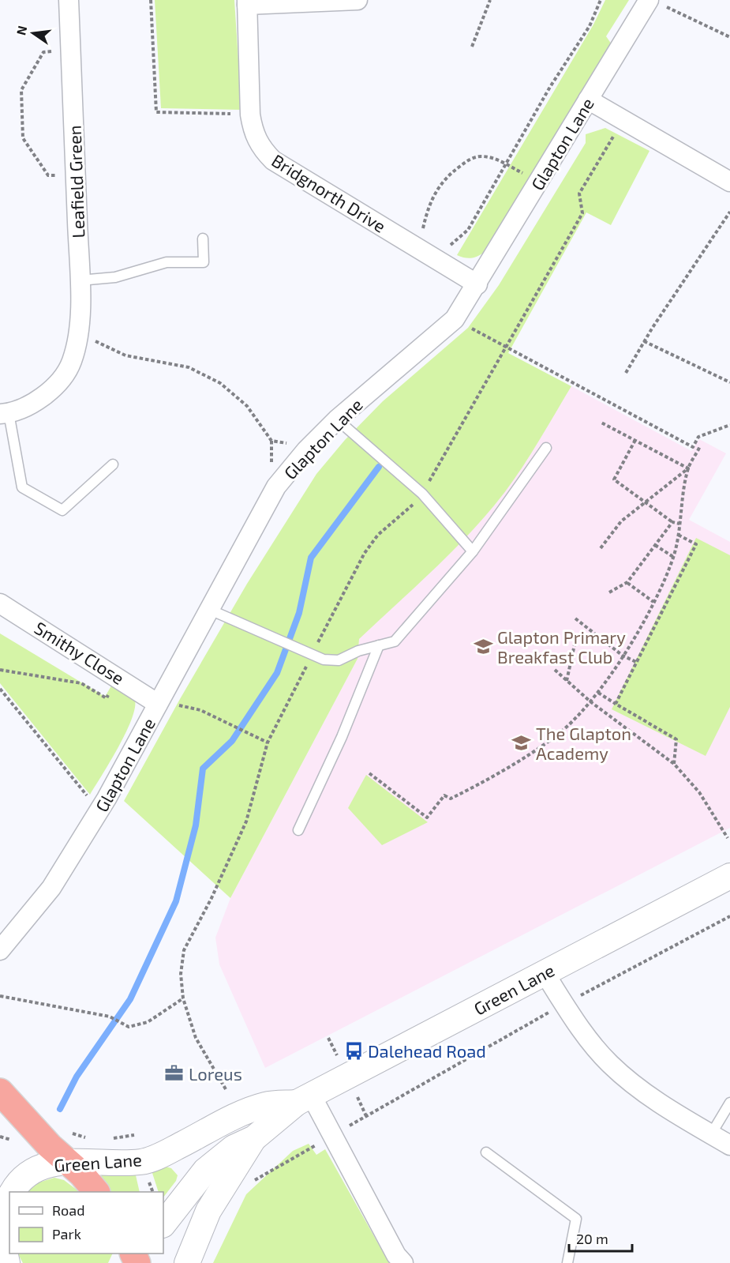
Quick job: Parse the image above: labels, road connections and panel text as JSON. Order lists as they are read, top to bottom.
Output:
{
  "streets": {
    "street": [
      "Glapton Lane",
      "Leafield Green",
      "Bridgnorth Drive",
      "Smithy Close",
      "Green Lane"
    ]
  },
  "crossings": [
    ["Glapton Lane", "Bridgnorth Drive"],
    ["Glapton Lane", "Smithy Close"]
  ],
  "places": {
    "school or university": ["Glapton Primary Breakfast Club", "The Glapton Academy"],
    "bus stop": ["Dalehead Road"],
    "office": ["Loreus"]
  },
  "legend": ["Road", "Park"],
  "scale_bar": "20 m",
  "north": "left"
}
